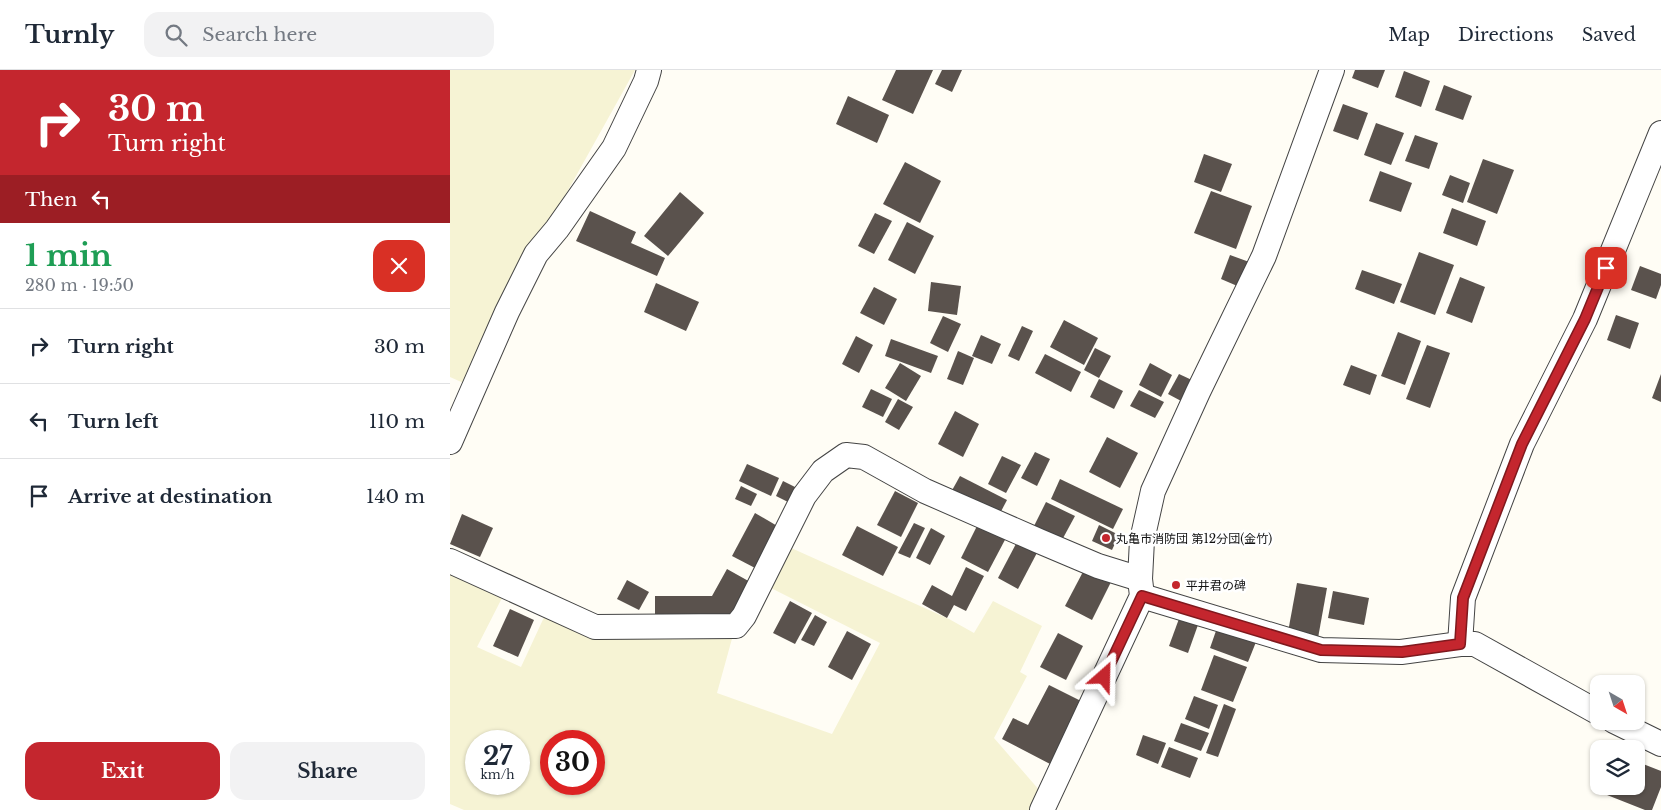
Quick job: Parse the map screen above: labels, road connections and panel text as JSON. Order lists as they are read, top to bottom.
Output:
{
  "places": ["丸亀市消防団 第12分団(金竹)", "平井君の碑"],
  "north": "bottom right",
  "page": {
    "header": "Turnly",
    "search": "Search here",
    "nav": ["Map", "Directions", "Saved"],
    "turn": ["30 m", "Turn right"],
    "then": "Then",
    "heading": ["1 min", "280 m · 19:50"],
    "list": [
      {
        "name": "Turn right",
        "value": "30 m"
      },
      {
        "name": "Turn left",
        "value": "110 m"
      },
      {
        "name": "Arrive at destination",
        "value": "140 m"
      }
    ],
    "speed": "27 km/h",
    "limit": "30",
    "buttons": ["Exit", "Share"]
  }
}
